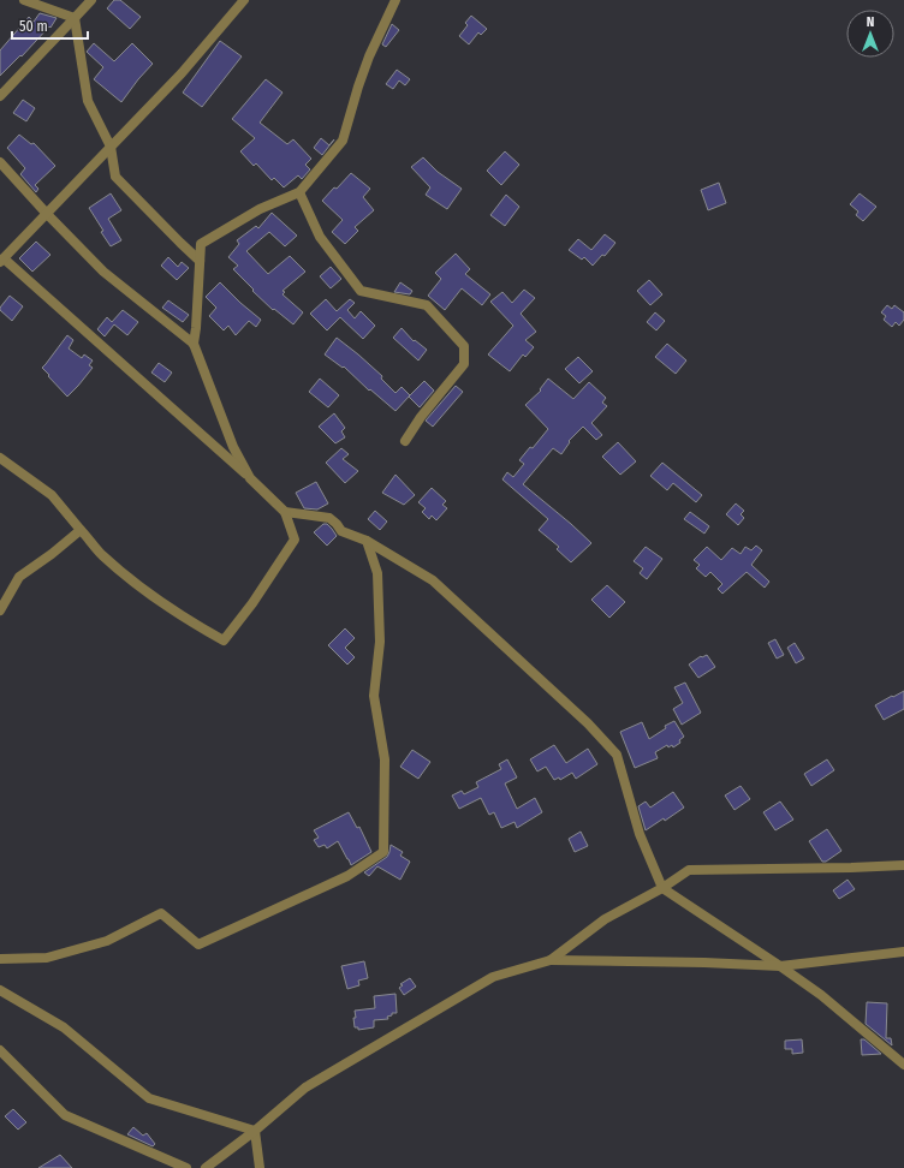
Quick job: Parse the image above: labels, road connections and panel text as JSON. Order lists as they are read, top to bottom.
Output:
{
  "scale_bar": "50 m",
  "north": "top"
}
